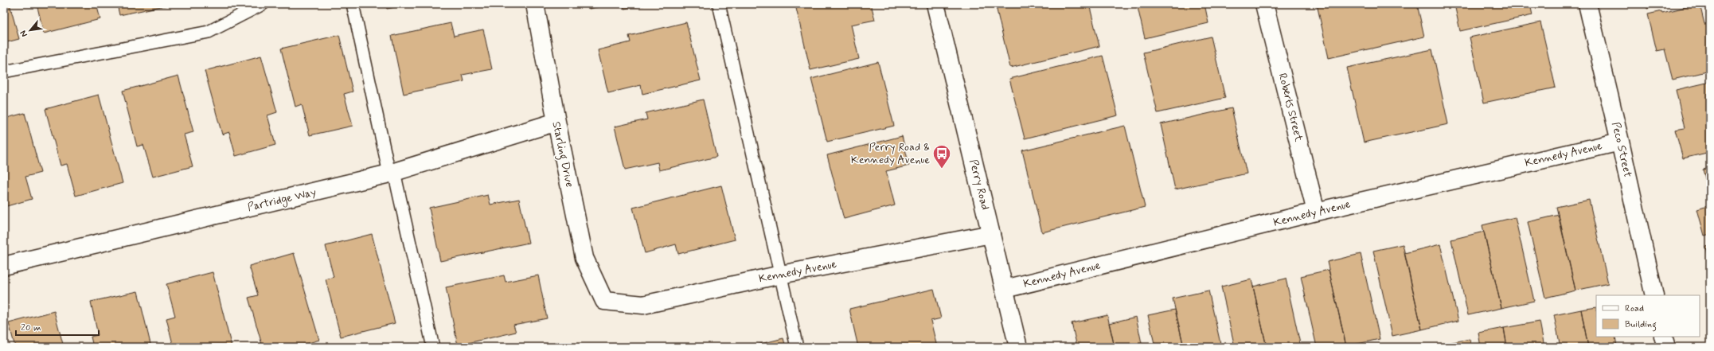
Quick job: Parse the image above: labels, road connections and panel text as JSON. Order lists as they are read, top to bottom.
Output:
{
  "streets": {
    "street": [
      "Roberts Street",
      "Peco Street",
      "Starling Drive",
      "Kennedy Avenue",
      "Perry Road",
      "Partridge Way"
    ]
  },
  "crossings": [
    ["Roberts Street", "Kennedy Avenue"],
    ["Peco Street", "Kennedy Avenue"],
    ["Starling Drive", "Kennedy Avenue"],
    ["Starling Drive", "Partridge Way"],
    ["Kennedy Avenue", "Perry Road"]
  ],
  "places": {
    "bus stop": ["Perry Road & Kennedy Avenue"]
  },
  "legend": ["Road", "Building"],
  "scale_bar": "20 m",
  "north": "bottom left"
}
